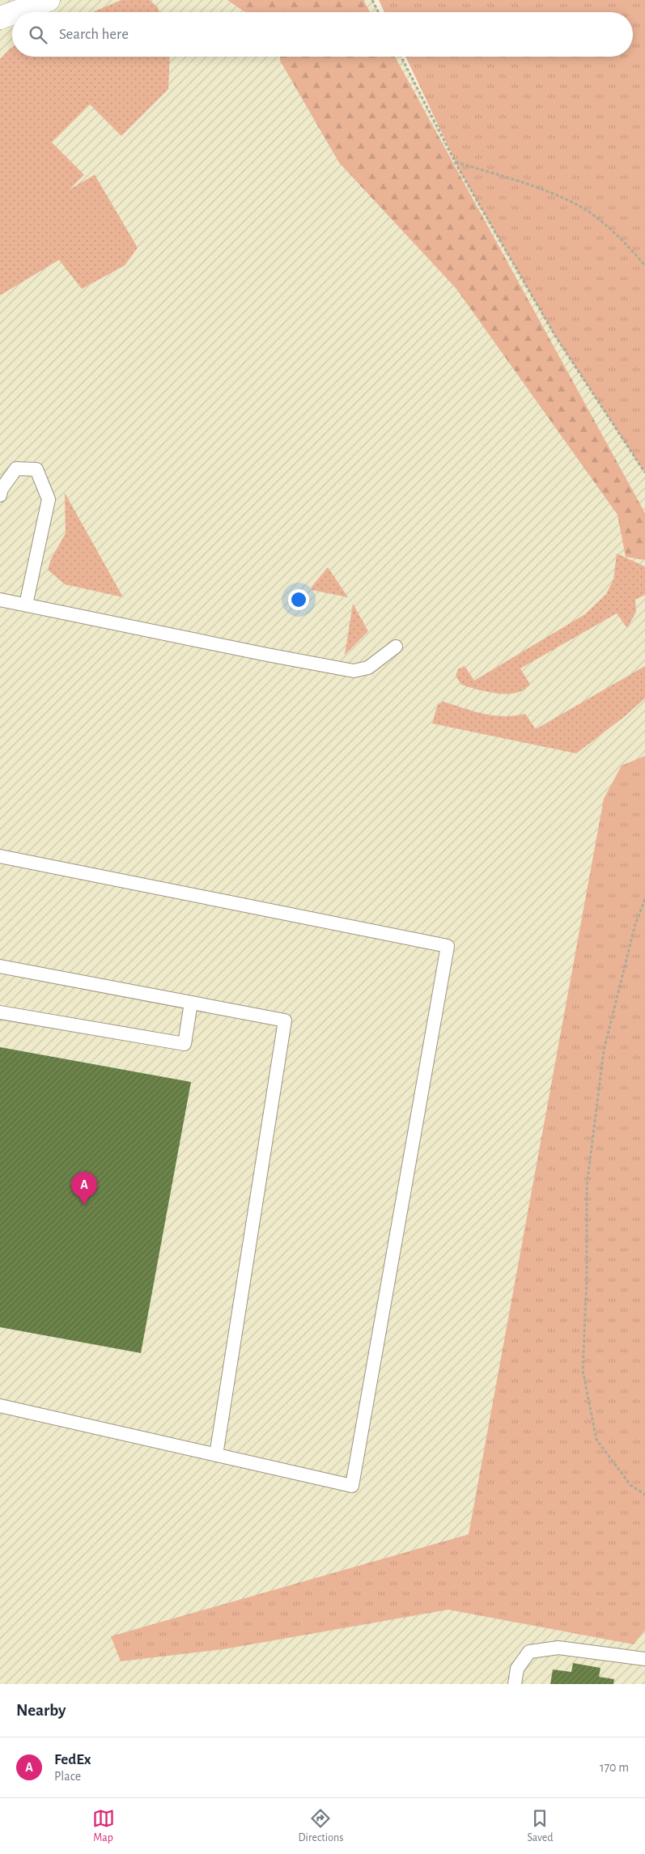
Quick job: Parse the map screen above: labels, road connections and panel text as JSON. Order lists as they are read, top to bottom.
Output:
{
  "page": {
    "search": "Search here",
    "pins": "A",
    "heading": "Nearby",
    "list": [
      {
        "mark": "A",
        "name": "FedEx",
        "note": "Place",
        "value": "170 m"
      }
    ],
    "nav": ["Map", "Directions", "Saved"]
  }
}
